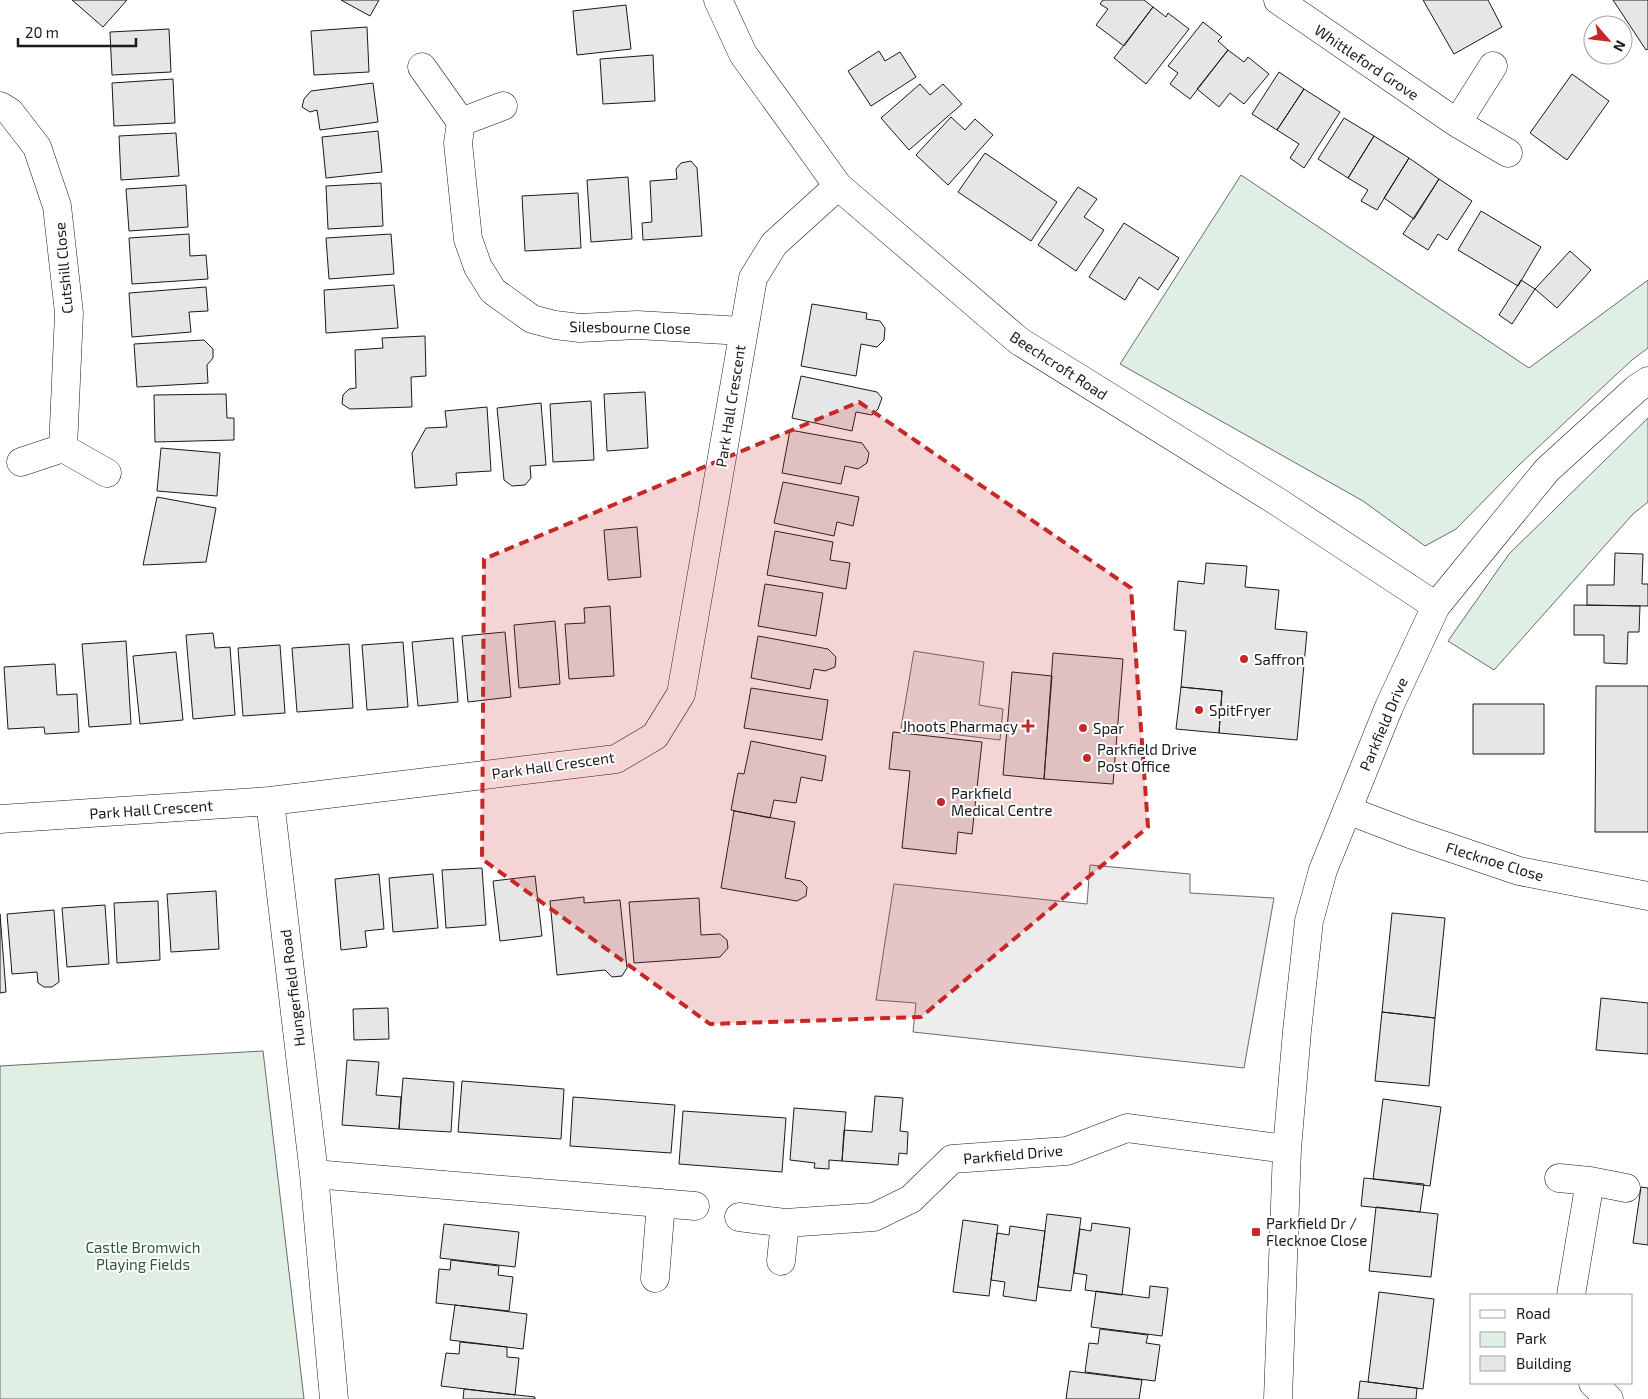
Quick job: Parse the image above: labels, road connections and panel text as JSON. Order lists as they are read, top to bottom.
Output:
{
  "streets": {
    "street": [
      "Whittleford Grove",
      "Cutshill Close",
      "Silesbourne Close",
      "Beechcroft Road",
      "Park Hall Crescent",
      "Parkfield Drive",
      "Flecknoe Close",
      "Hungerfield Road"
    ]
  },
  "crossings": [
    ["Silesbourne Close", "Park Hall Crescent"],
    ["Beechcroft Road", "Park Hall Crescent"],
    ["Beechcroft Road", "Parkfield Drive"],
    ["Park Hall Crescent", "Hungerfield Road"],
    ["Parkfield Drive", "Flecknoe Close"]
  ],
  "parks": ["Castle Bromwich Playing Fields"],
  "places": {
    "other": [
      "Saffron",
      "SpitFryer",
      "Spar",
      "Parkfield Drive Post Office",
      "Parkfield Medical Centre"
    ],
    "health": ["Jhoots Pharmacy"],
    "transit": ["Parkfield Dr / Flecknoe Close"]
  },
  "legend": ["Road", "Park", "Building"],
  "scale_bar": "20 m",
  "north": "bottom right"
}
